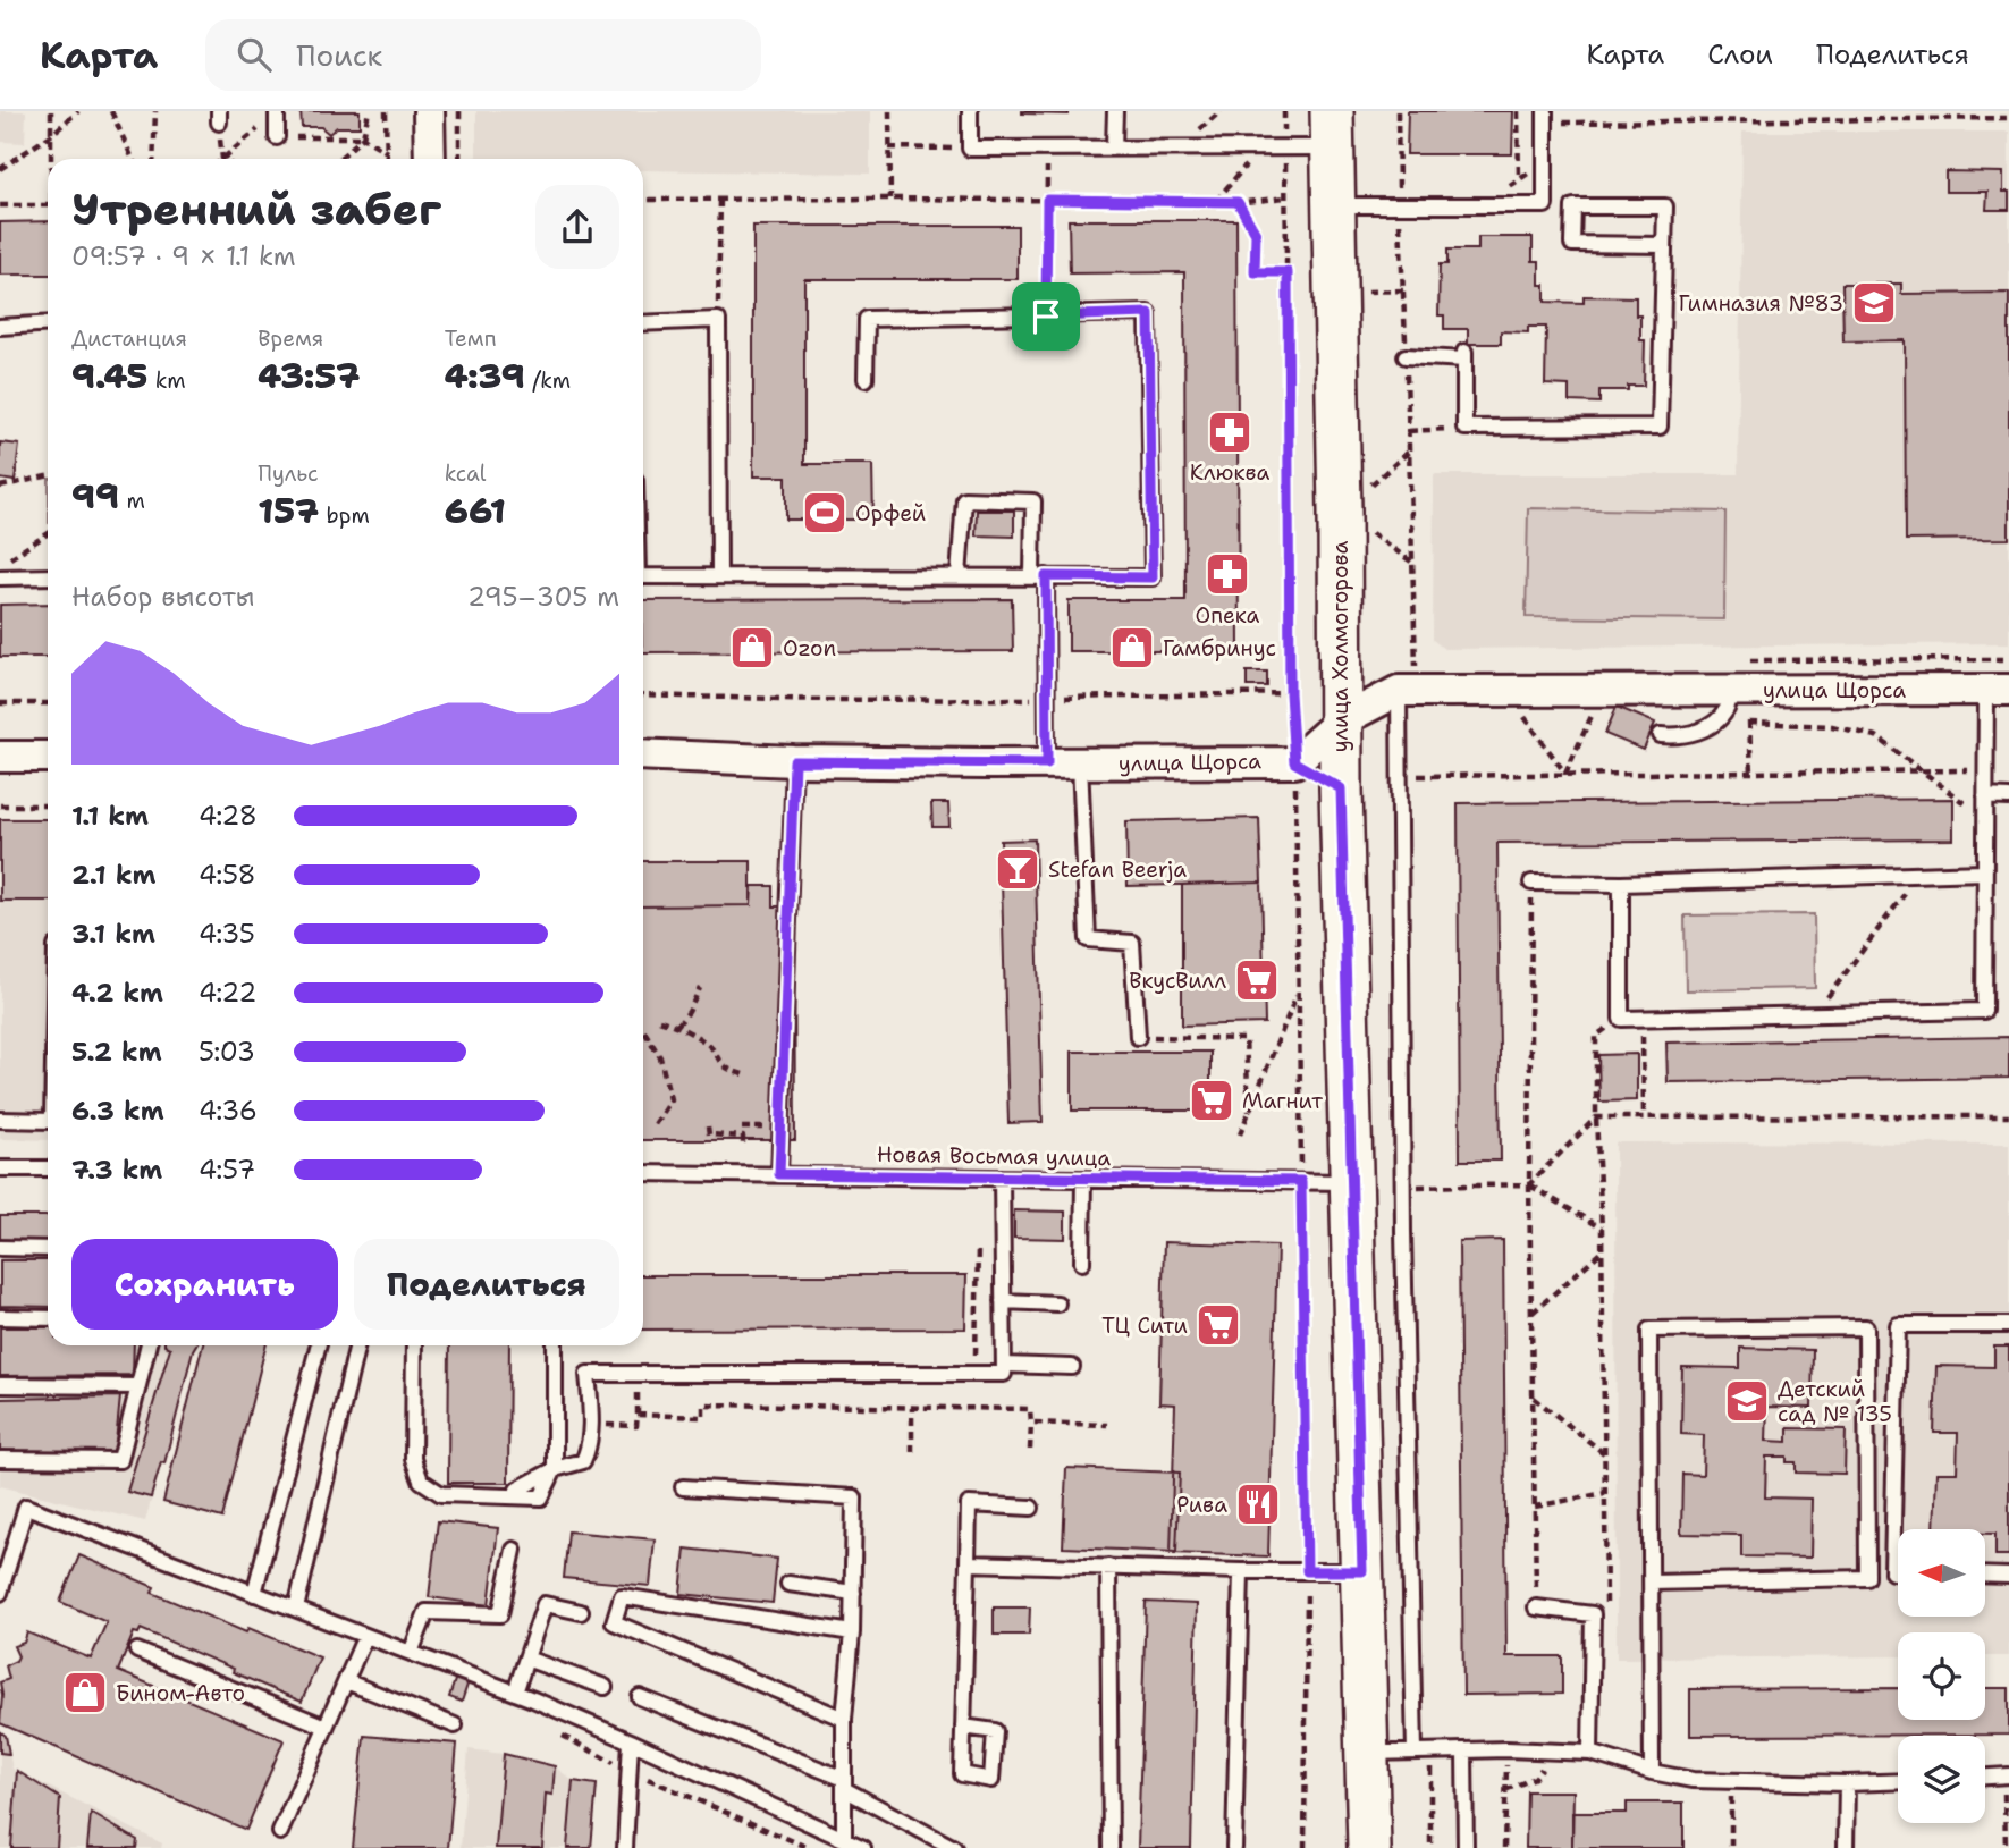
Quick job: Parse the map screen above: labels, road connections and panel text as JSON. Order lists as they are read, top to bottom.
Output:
{
  "streets": {
    "main road": ["улица Холмогорова"],
    "street": ["улица Щорса"],
    "lane": ["Новая Восьмая улица"]
  },
  "crossings": [
    ["улица Холмогорова", "улица Щорса"],
    ["улица Холмогорова", "Новая Восьмая улица"]
  ],
  "places": {
    "school or university": ["Гимназия №83", "Детский сад № 135"],
    "pharmacy": ["Клюква", "Опека"],
    "sports": ["Орфей"],
    "shop": ["Ozon", "Гамбринус", "Бином-Авто"],
    "bar": ["Stefan Beerja"],
    "supermarket": ["ВкусВилл", "Магнит", "ТЦ Сити"],
    "restaurant": ["Рива"]
  },
  "north": "left",
  "page": {
    "header": "Карта",
    "search": "Поиск",
    "nav": ["Карта", "Слои", "Поделиться"],
    "heading": ["Утренний забег", "09:57 · 9 × 1.1 km"],
    "stats": [
      ["Дистанция", "9.45 km"],
      ["Время", "43:57"],
      ["Темп", "4:39 /km"],
      ["99 m"],
      ["Пульс", "157 bpm"],
      ["kcal", "661"]
    ],
    "chart": ["Набор высоты", "295–305 m"],
    "list": [
      {
        "name": "1.1 km",
        "note": "4:28"
      },
      {
        "name": "2.1 km",
        "note": "4:58"
      },
      {
        "name": "3.1 km",
        "note": "4:35"
      },
      {
        "name": "4.2 km",
        "note": "4:22"
      },
      {
        "name": "5.2 km",
        "note": "5:03"
      },
      {
        "name": "6.3 km",
        "note": "4:36"
      },
      {
        "name": "7.3 km",
        "note": "4:57"
      }
    ],
    "buttons": ["Сохранить", "Поделиться"]
  }
}
